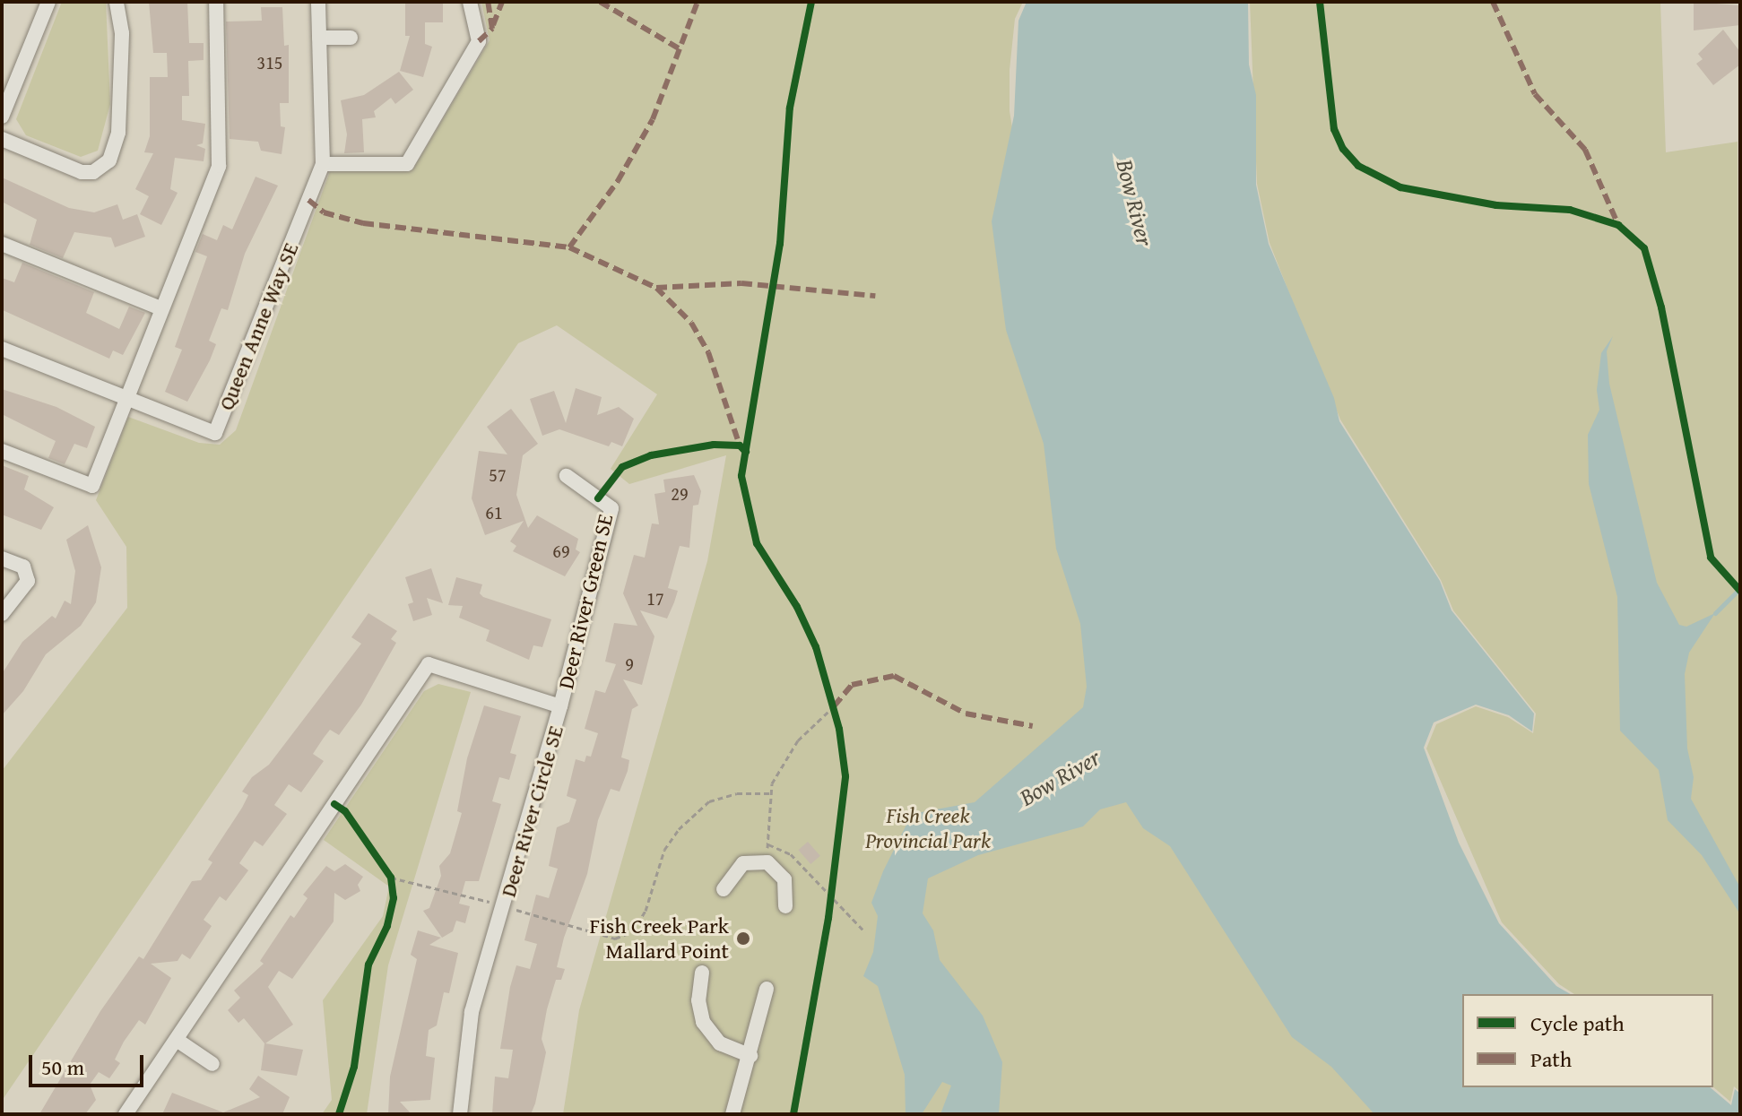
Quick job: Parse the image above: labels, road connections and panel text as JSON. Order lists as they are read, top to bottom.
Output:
{
  "streets": {
    "street": ["Queen Anne Way SE", "Deer River Green SE", "Deer River Circle SE"]
  },
  "crossings": [
    ["Deer River Green SE", "Deer River Circle SE"]
  ],
  "water": ["Bow River"],
  "parks": ["Fish Creek Provincial Park"],
  "places": ["Fish Creek Park Mallard Point"],
  "house_numbers": [
    "315",
    "57",
    "29",
    "61",
    "69",
    "17",
    "9"
  ],
  "legend": ["Cycle path", "Path"],
  "scale_bar": "50 m"
}
